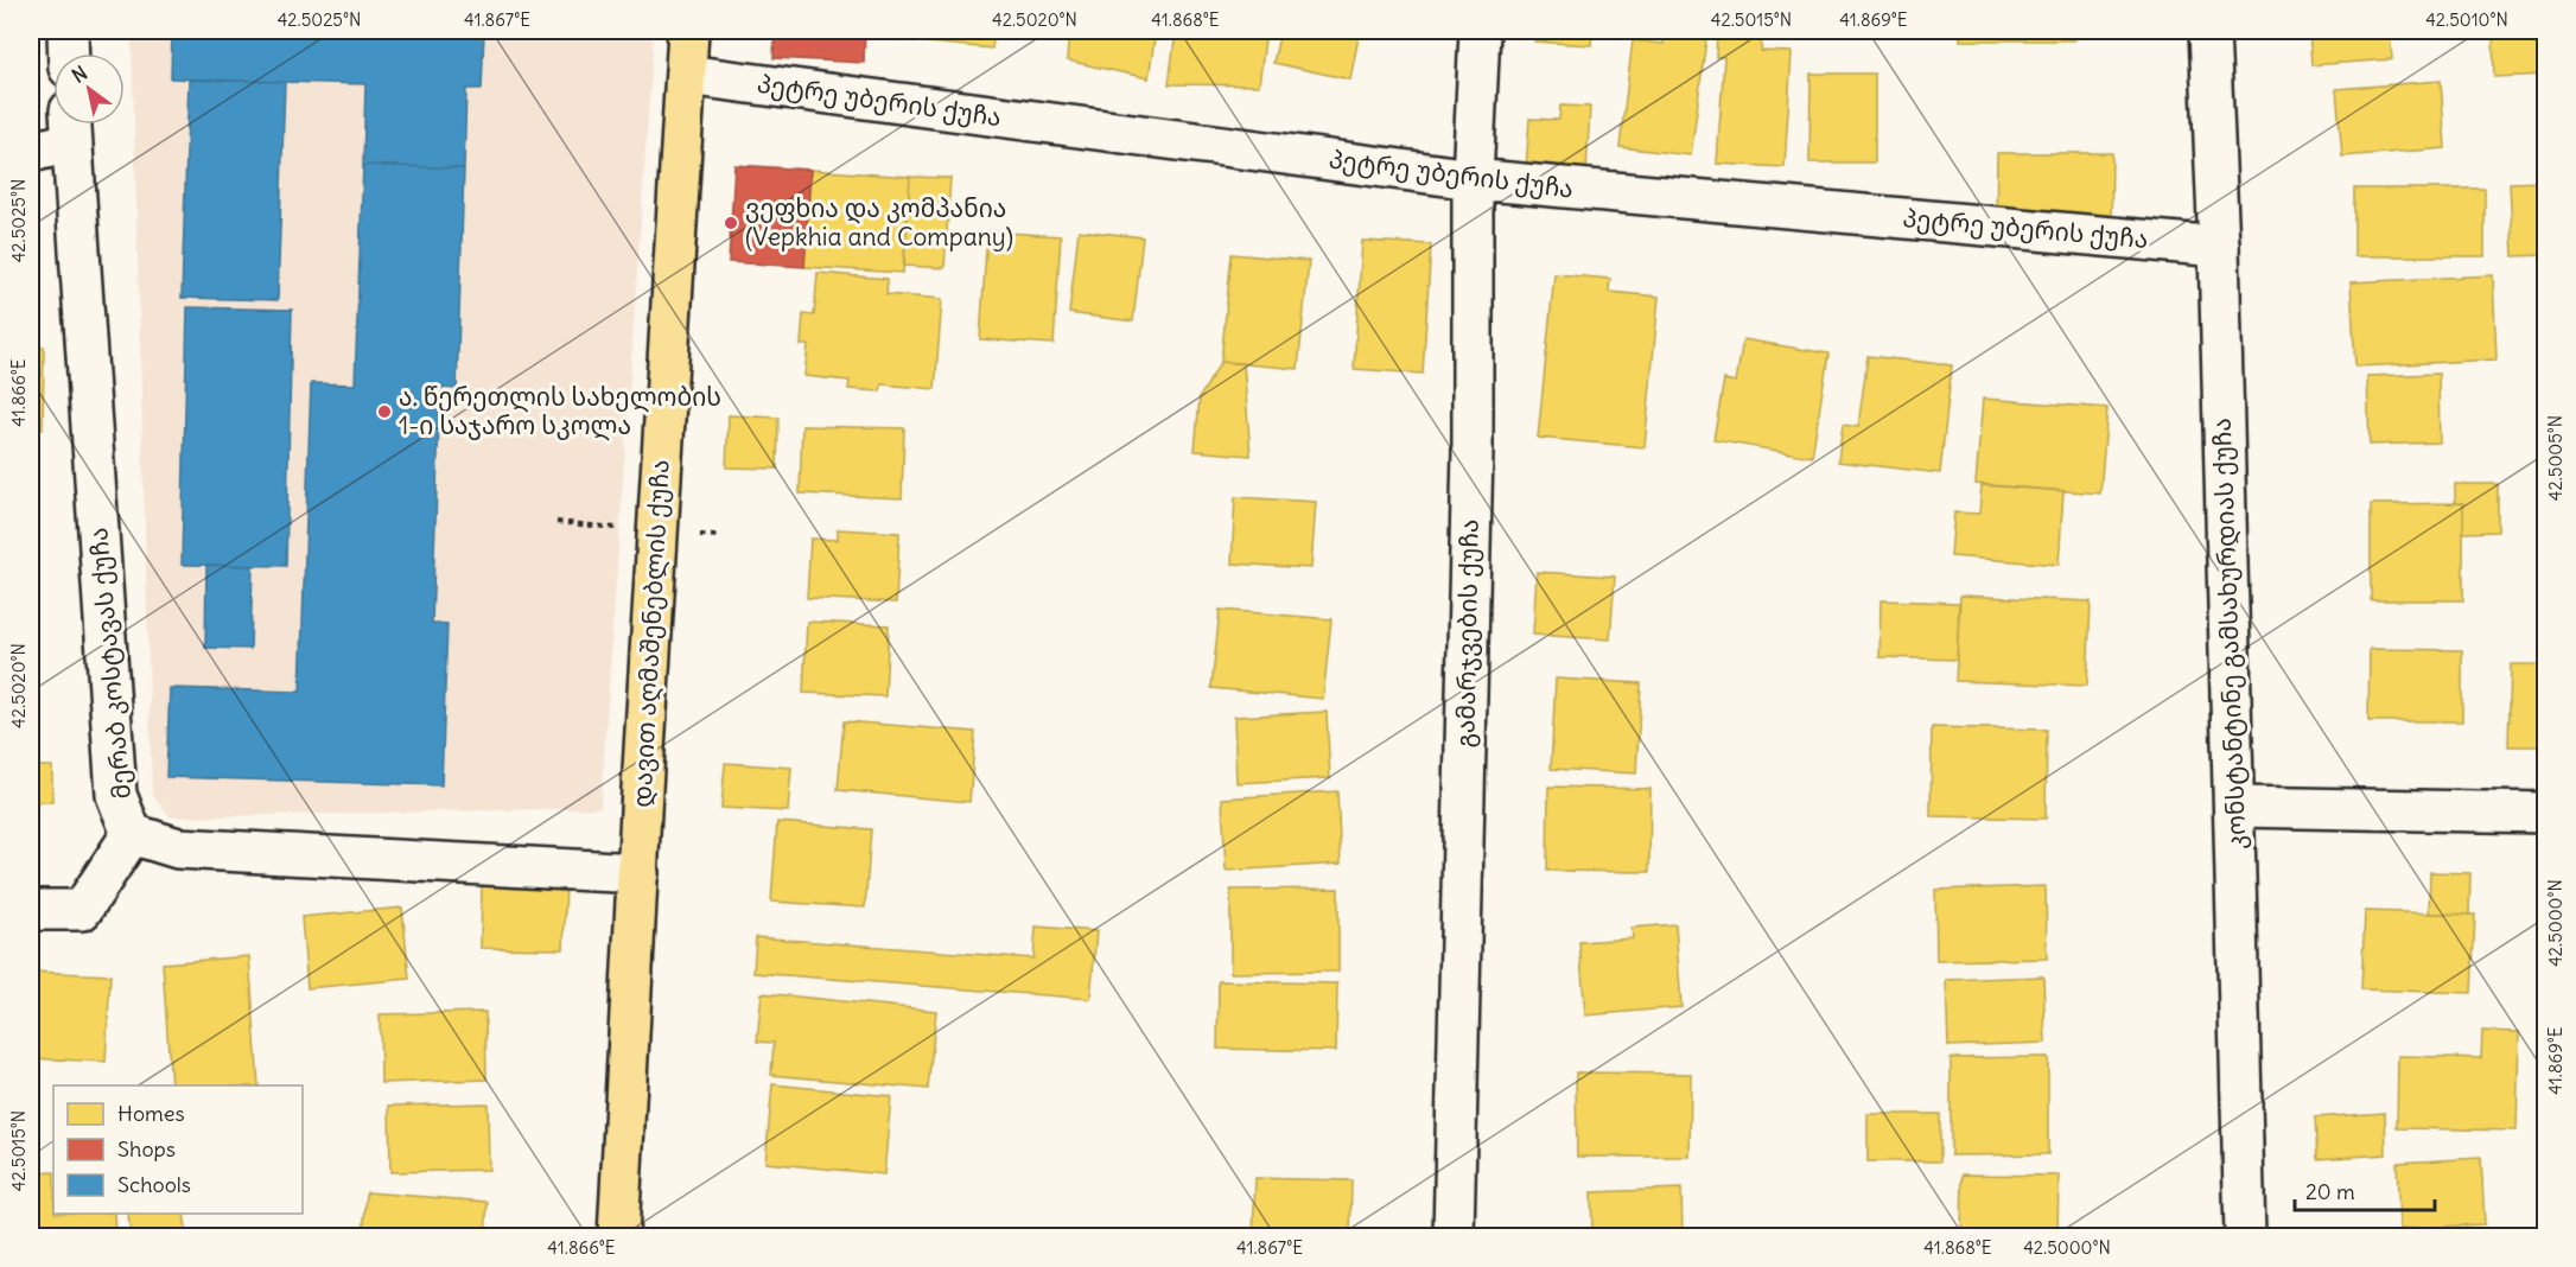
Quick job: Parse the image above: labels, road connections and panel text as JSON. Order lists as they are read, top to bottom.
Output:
{
  "streets": {
    "highway": ["დავით აღმაშენებლის ქუჩა"],
    "street": [
      "პეტრე უბერის ქუჩა",
      "გამარჯვების ქუჩა",
      "კონსტანტინე გამსახურდიას ქუჩა",
      "მერაბ კოსტავას ქუჩა"
    ]
  },
  "crossings": [
    ["პეტრე უბერის ქუჩა", "დავით აღმაშენებლის ქუჩა"],
    ["პეტრე უბერის ქუჩა", "გამარჯვების ქუჩა"],
    ["პეტრე უბერის ქუჩა", "კონსტანტინე გამსახურდიას ქუჩა"],
    ["დავით აღმაშენებლის ქუჩა", "მერაბ კოსტავას ქუჩა"]
  ],
  "places": ["ვეფხია და კომპანია (Vepkhia and Company)", "ა. წერეთლის სახელობის 1-ი საჯარო სკოლა"],
  "legend": ["Homes", "Shops", "Schools"],
  "scale_bar": "20 m",
  "north": "top left",
  "coordinates": [
    "42.5025°N",
    "41.867°E",
    "42.5020°N",
    "41.868°E",
    "42.5015°N",
    "41.869°E",
    "42.5010°N",
    "41.866°E",
    "42.5005°N",
    "42.5000°N"
  ]
}
